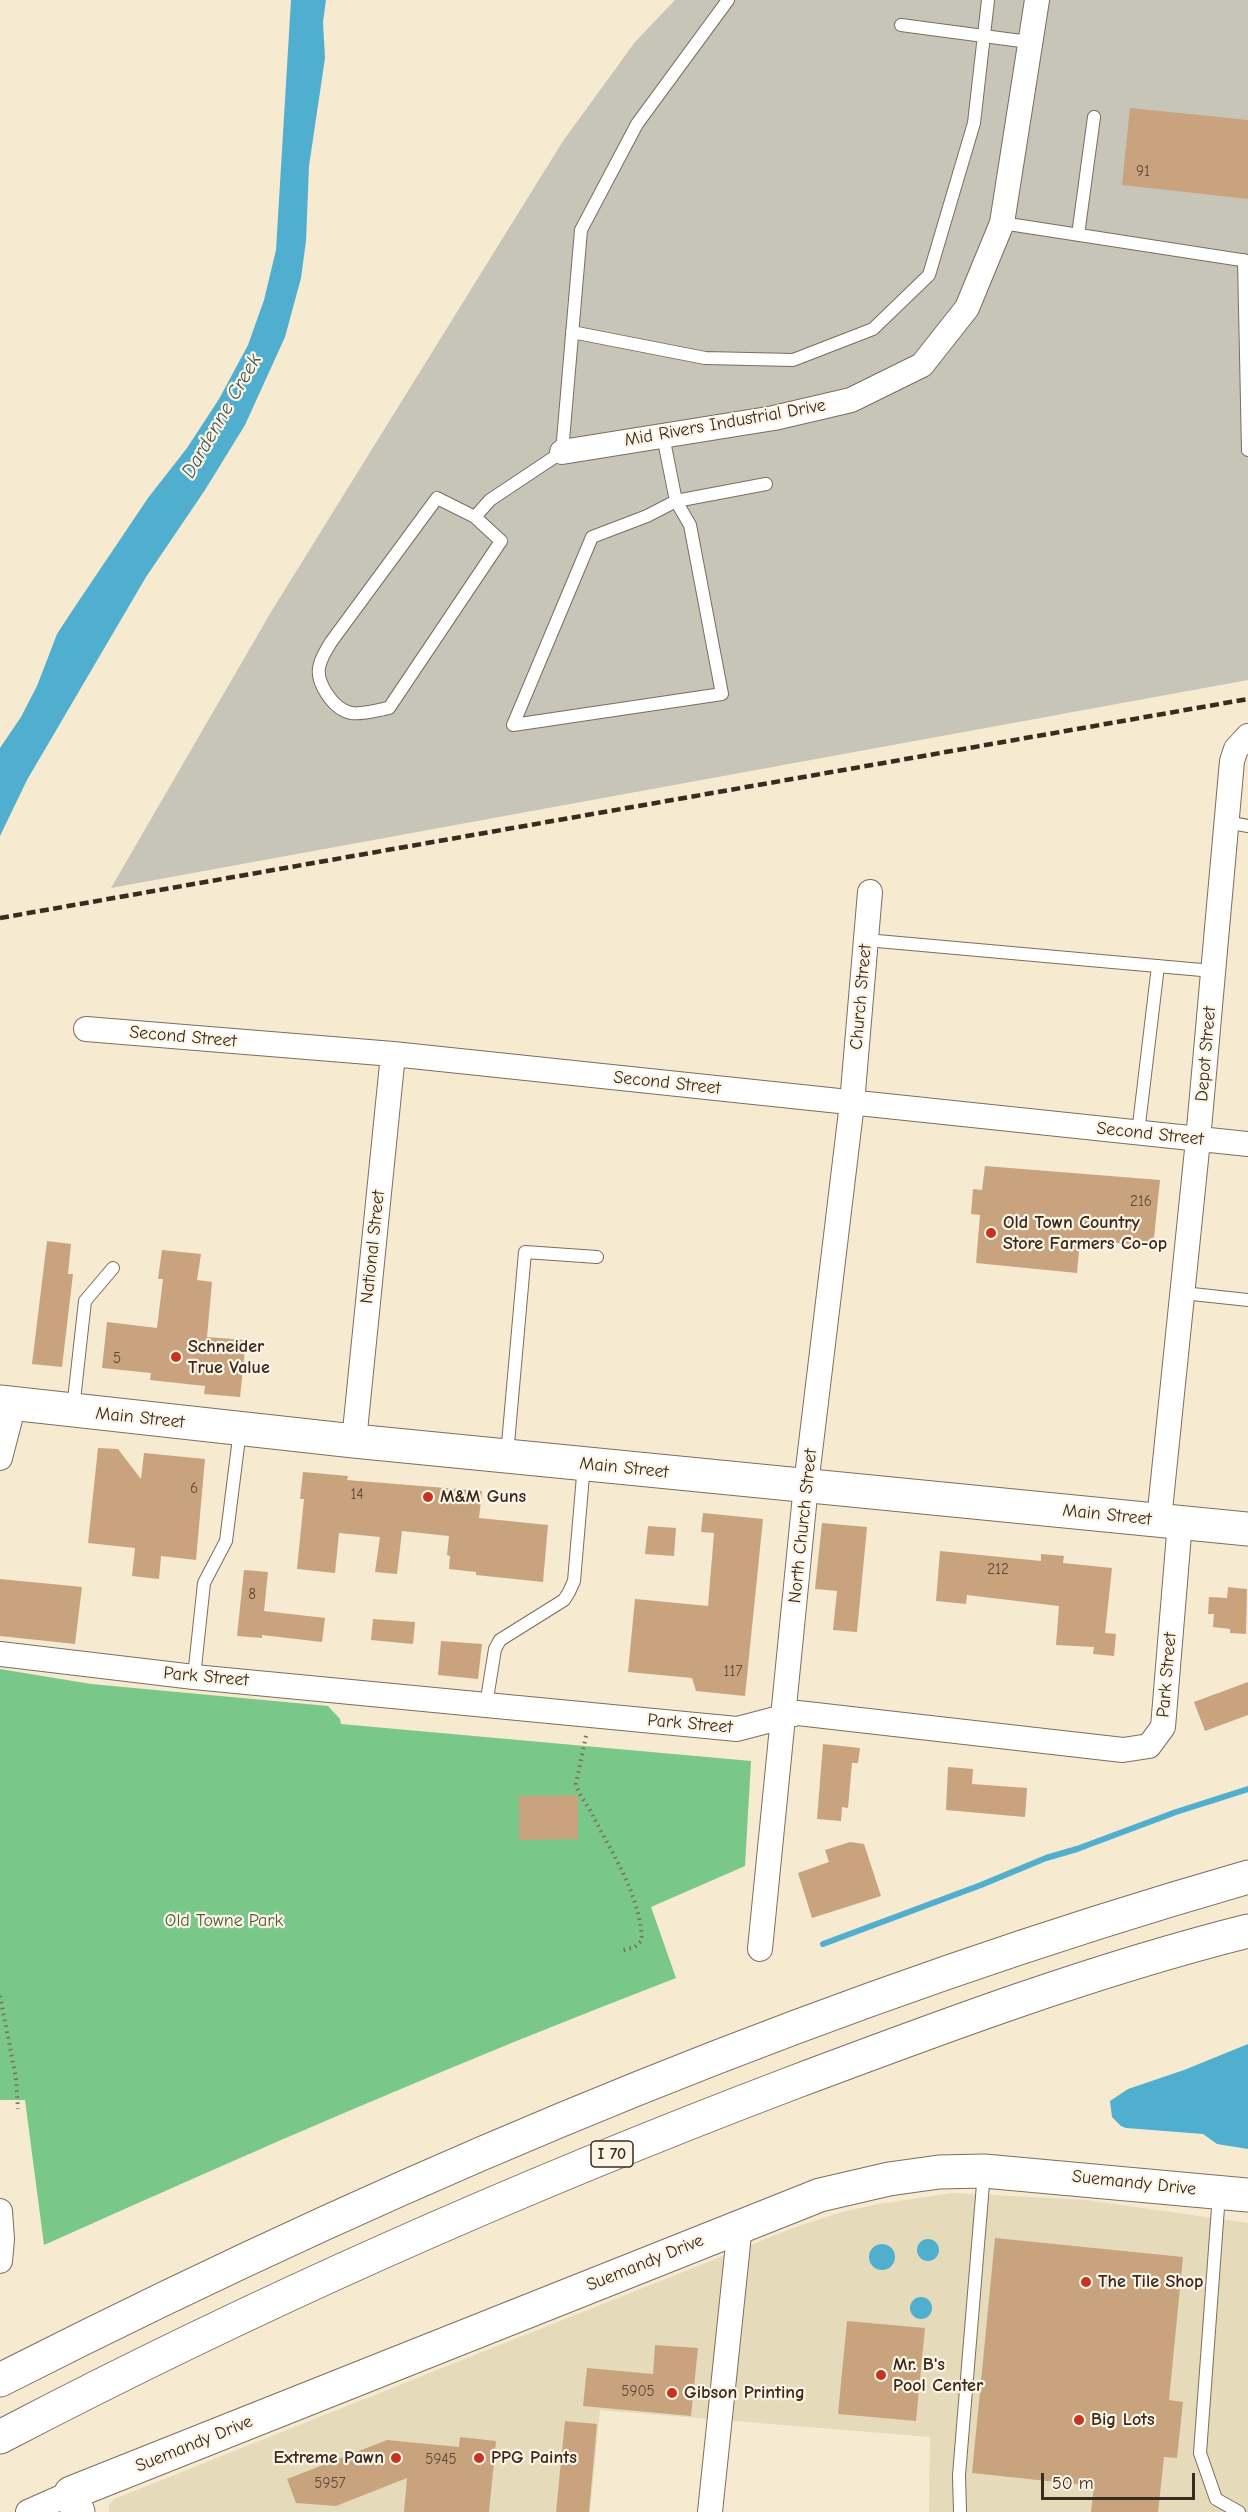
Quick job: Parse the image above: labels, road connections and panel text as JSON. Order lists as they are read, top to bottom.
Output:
{
  "streets": {
    "main road": ["Main Street", "I 70", "Suemandy Drive"],
    "street": [
      "Mid Rivers Industrial Drive",
      "Church Street",
      "Second Street",
      "Depot Street",
      "National Street",
      "North Church Street",
      "Park Street"
    ]
  },
  "crossings": [
    ["Church Street", "Second Street"],
    ["Church Street", "North Church Street"],
    ["Second Street", "Depot Street"],
    ["Second Street", "National Street"],
    ["Second Street", "North Church Street"],
    ["Depot Street", "Main Street"],
    ["Depot Street", "Park Street"],
    ["National Street", "Main Street"],
    ["Main Street", "North Church Street"],
    ["Main Street", "Park Street"],
    ["North Church Street", "Park Street"]
  ],
  "water": ["Dardenne Creek"],
  "parks": ["Old Towne Park"],
  "places": [
    "Old Town Country Store Farmers Co-op",
    "Schneider True Value",
    "M&M Guns",
    "The Tile Shop",
    "Mr. B's Pool Center",
    "Gibson Printing",
    "Big Lots",
    "Extreme Pawn",
    "PPG Paints"
  ],
  "house_numbers": [
    "91",
    "216",
    "5",
    "6",
    "14",
    "212",
    "8",
    "117",
    "5905",
    "5945",
    "5957"
  ],
  "scale_bar": "50 m"
}
